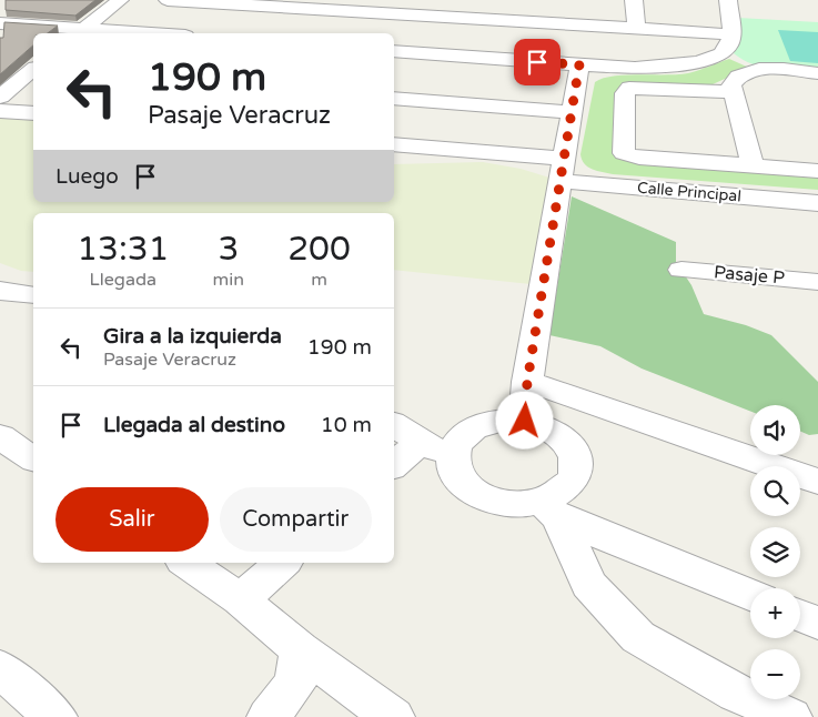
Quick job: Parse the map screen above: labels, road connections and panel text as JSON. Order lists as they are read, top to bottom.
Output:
{
  "streets": {
    "street": ["Calle Principal", "Pasaje P"]
  },
  "page": {
    "turn": ["190 m", "Pasaje Veracruz"],
    "then": "Luego",
    "eta": [
      "13:31",
      "Llegada",
      "3",
      "min",
      "200",
      "m"
    ],
    "list": [
      {
        "name": "Gira a la izquierda",
        "note": "Pasaje Veracruz",
        "value": "190 m"
      },
      {
        "name": "Llegada al destino",
        "value": "10 m"
      }
    ],
    "map_buttons": ["+", "−"],
    "buttons": ["Salir", "Compartir"]
  }
}
